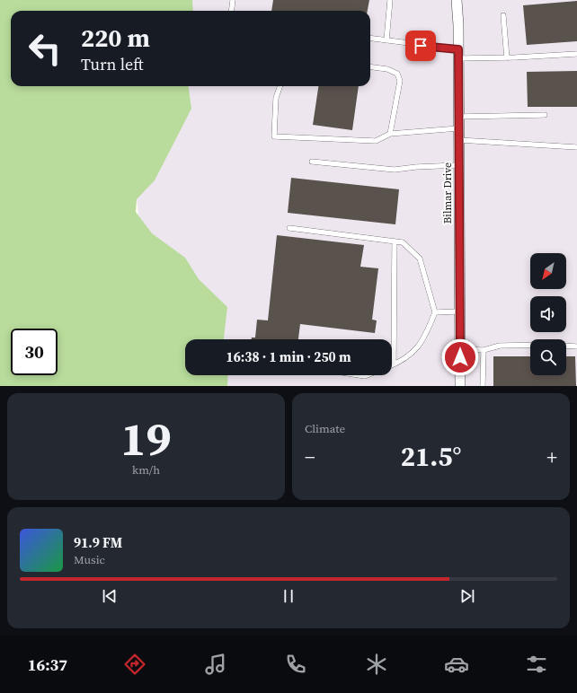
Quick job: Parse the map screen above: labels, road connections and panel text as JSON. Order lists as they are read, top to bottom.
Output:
{
  "streets": {
    "street": ["Bilmar Drive"]
  },
  "north": "bottom left",
  "page": {
    "turn": ["220 m", "Turn left"],
    "limit": "30",
    "trip": "16:38 · 1 min · 250 m",
    "tile": [
      ["19", "km/h"],
      "Climate"
    ],
    "heat": ["−", "21.5°", "+"],
    "song": ["91.9 FM", "Music"],
    "tabs": "16:37"
  }
}
